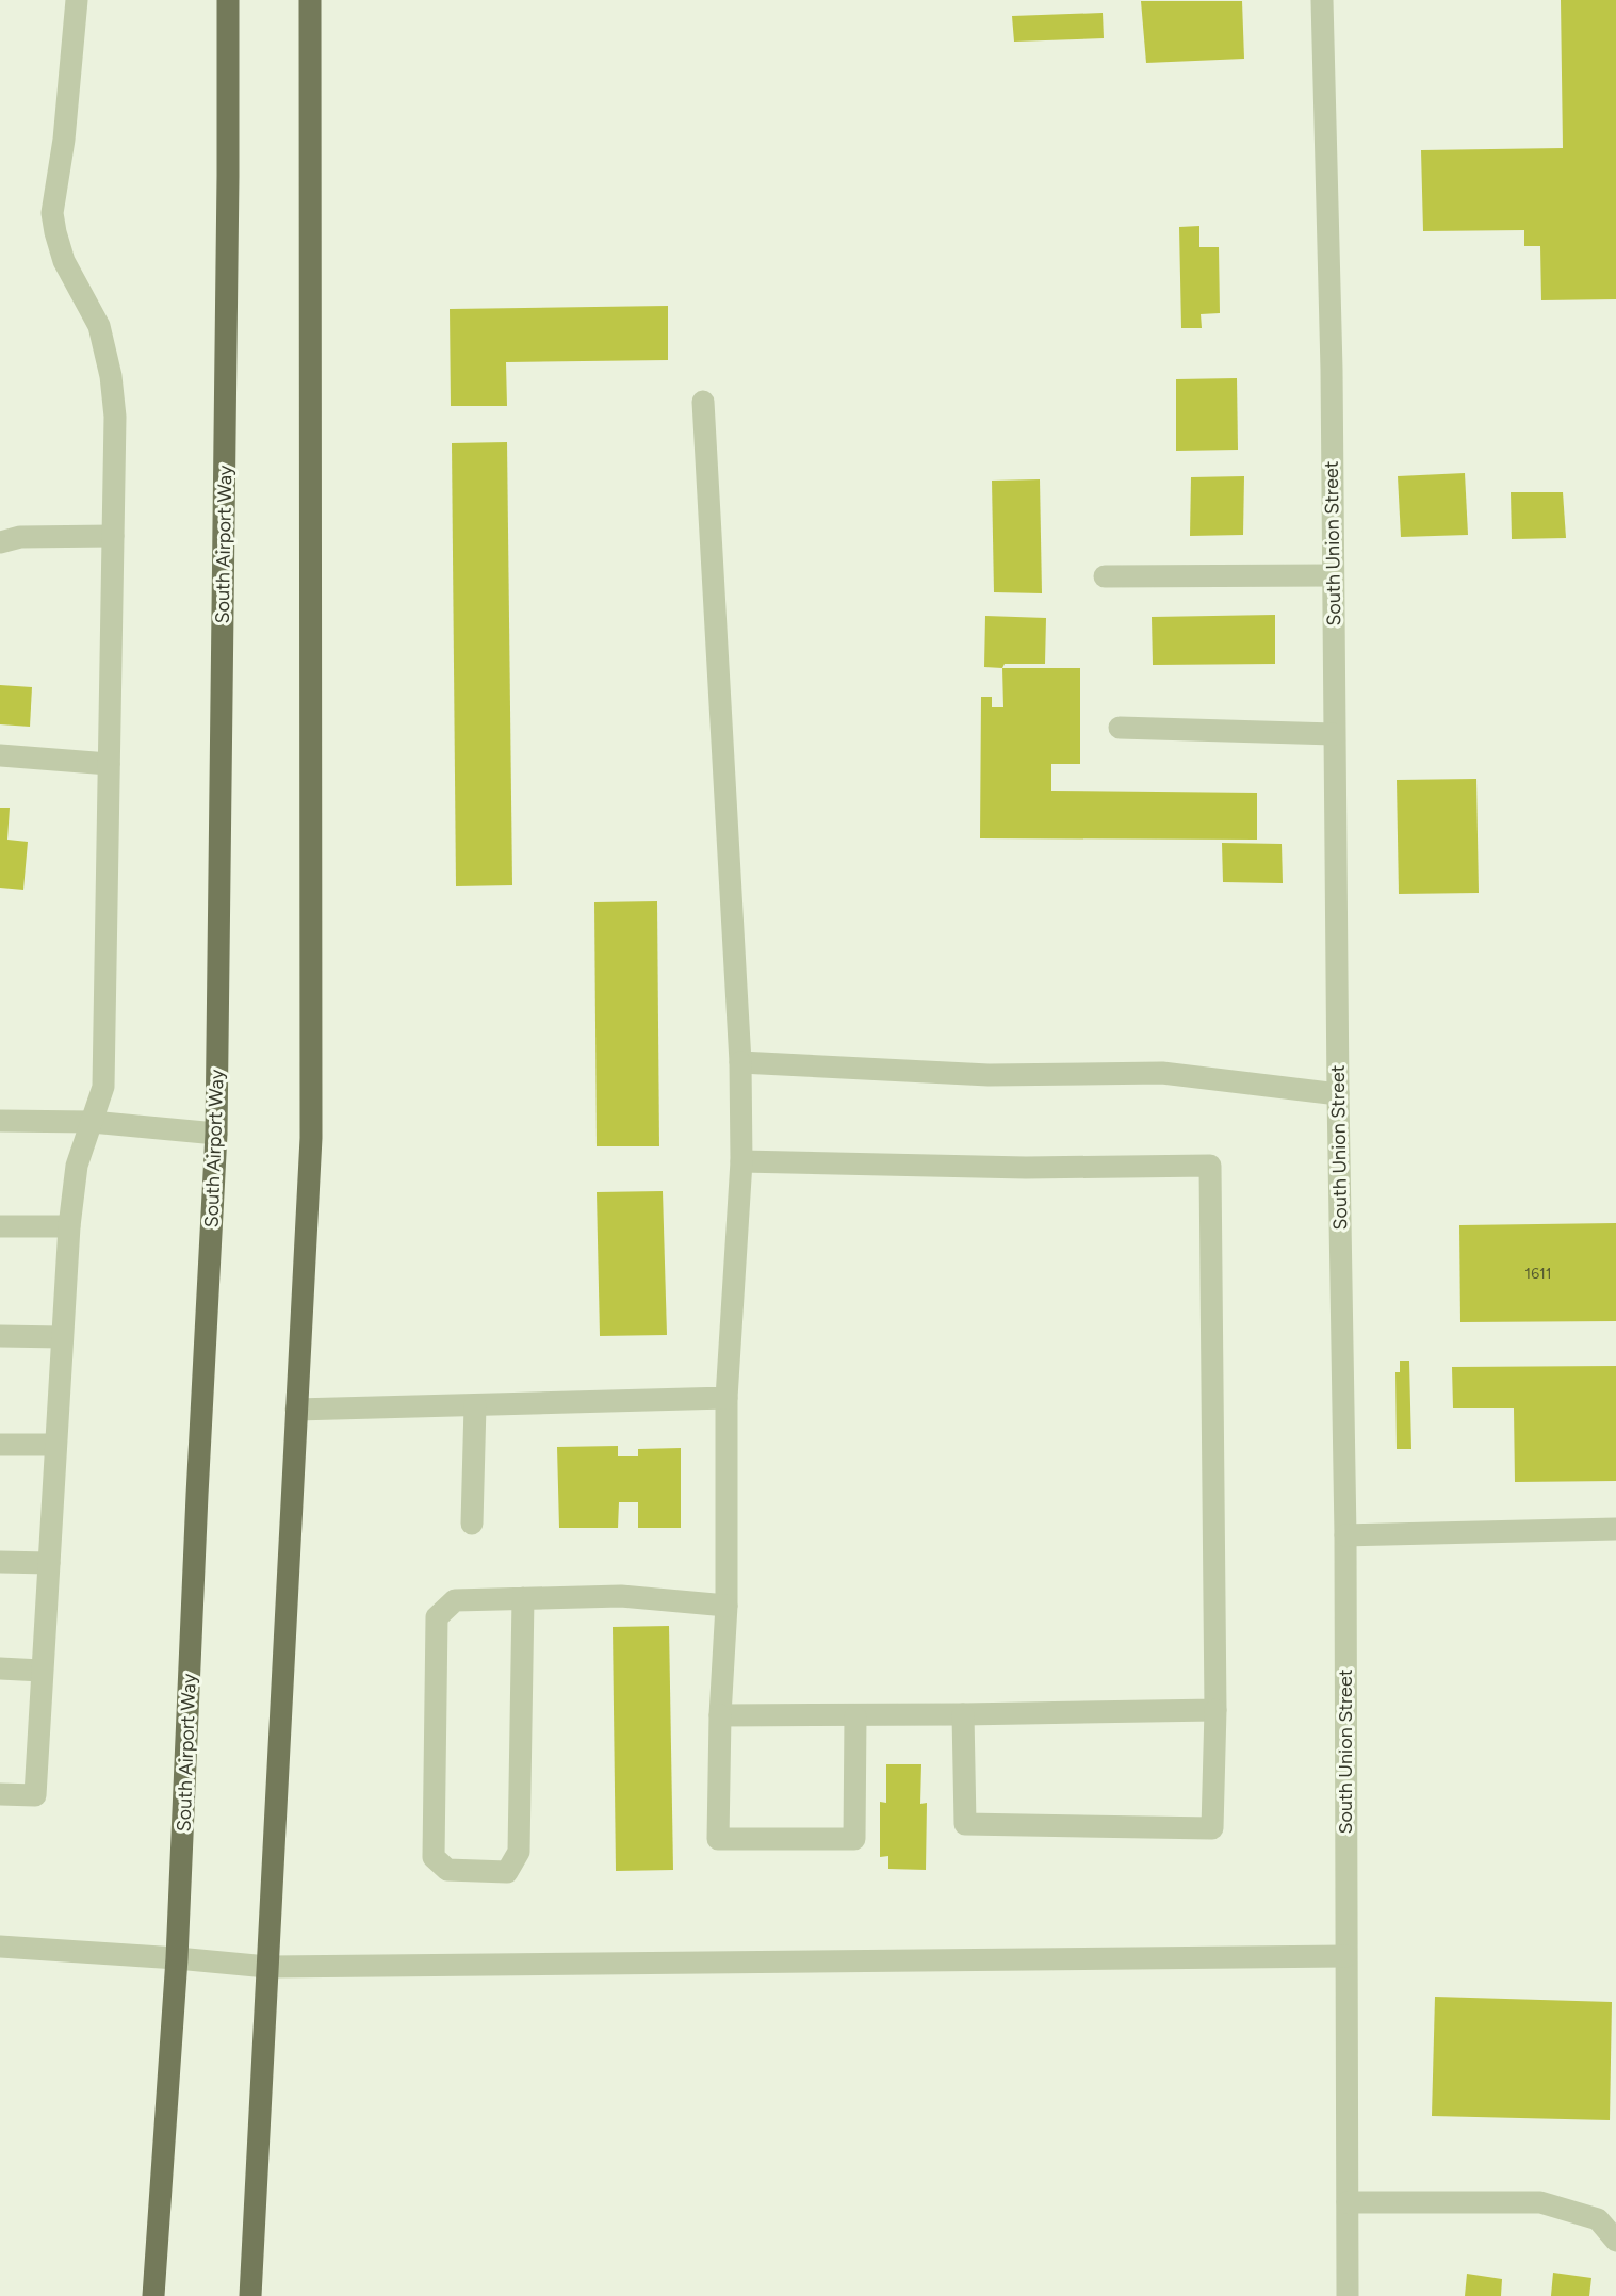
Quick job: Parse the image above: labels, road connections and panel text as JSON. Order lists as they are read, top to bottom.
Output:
{
  "streets": {
    "main road": ["South Airport Way"],
    "street": ["South Union Street"]
  },
  "house_numbers": ["1611"]
}
